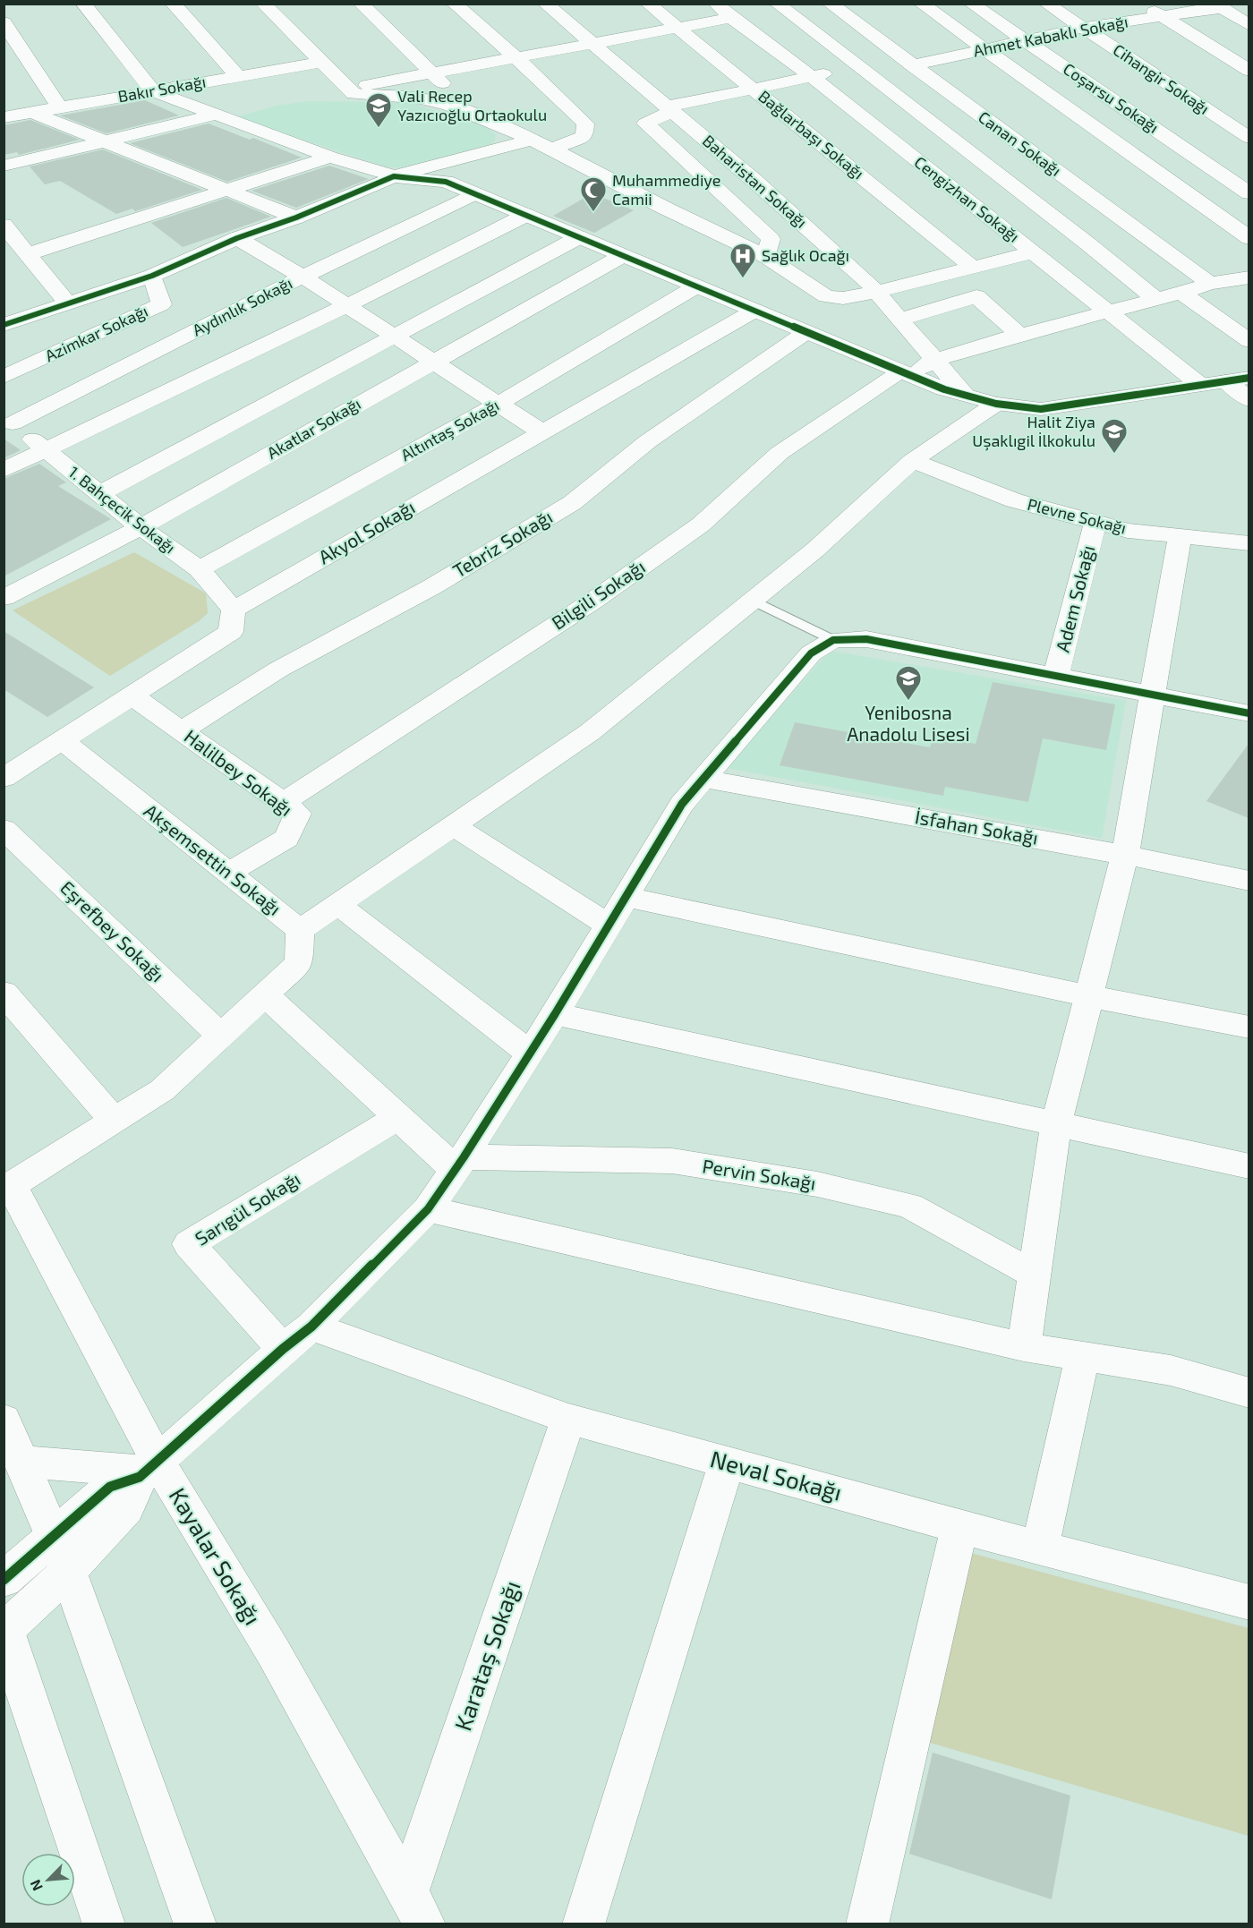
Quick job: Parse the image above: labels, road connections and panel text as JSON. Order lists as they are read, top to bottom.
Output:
{
  "streets": {
    "street": [
      "Ahmet Kabaklı Sokağı",
      "Cihangir Sokağı",
      "Bakır Sokağı",
      "Coşarsu Sokağı",
      "Bağlarbaşı Sokağı",
      "Canan Sokağı",
      "Baharistan Sokağı",
      "Cengizhan Sokağı",
      "Aydınlık Sokağı",
      "Azimkar Sokağı",
      "Akatlar Sokağı",
      "Altıntaş Sokağı",
      "1. Bahçecik Sokağı",
      "Plevne Sokağı",
      "Akyol Sokağı",
      "Tebriz Sokağı",
      "Bilgili Sokağı",
      "Adem Sokağı",
      "Halilbey Sokağı",
      "İsfahan Sokağı",
      "Akşemsettin Sokağı",
      "Eşrefbey Sokağı",
      "Pervin Sokağı",
      "Sarıgül Sokağı",
      "Neval Sokağı",
      "Kayalar Sokağı",
      "Karataş Sokağı"
    ]
  },
  "crossings": [
    ["Ahmet Kabaklı Sokağı", "Cihangir Sokağı"],
    ["Ahmet Kabaklı Sokağı", "Coşarsu Sokağı"],
    ["Ahmet Kabaklı Sokağı", "Canan Sokağı"],
    ["Canan Sokağı", "Bilgili Sokağı"],
    ["Baharistan Sokağı", "Bilgili Sokağı"],
    ["Cengizhan Sokağı", "Bilgili Sokağı"],
    ["Aydınlık Sokağı", "1. Bahçecik Sokağı"],
    ["Akatlar Sokağı", "1. Bahçecik Sokağı"],
    ["Altıntaş Sokağı", "1. Bahçecik Sokağı"],
    ["1. Bahçecik Sokağı", "Akyol Sokağı"],
    ["Plevne Sokağı", "Adem Sokağı"],
    ["Tebriz Sokağı", "Halilbey Sokağı"],
    ["Bilgili Sokağı", "Halilbey Sokağı"],
    ["Halilbey Sokağı", "Akşemsettin Sokağı"],
    ["Neval Sokağı", "Karataş Sokağı"],
    ["Kayalar Sokağı", "Karataş Sokağı"]
  ],
  "places": {
    "school or university": ["Vali Recep Yazıcıoğlu Ortaokulu", "Halit Ziya Uşaklıgil İlkokulu", "Yenibosna Anadolu Lisesi"],
    "mosque": ["Muhammediye Camii"],
    "hospital": ["Sağlık Ocağı"]
  },
  "north": "bottom left"
}
